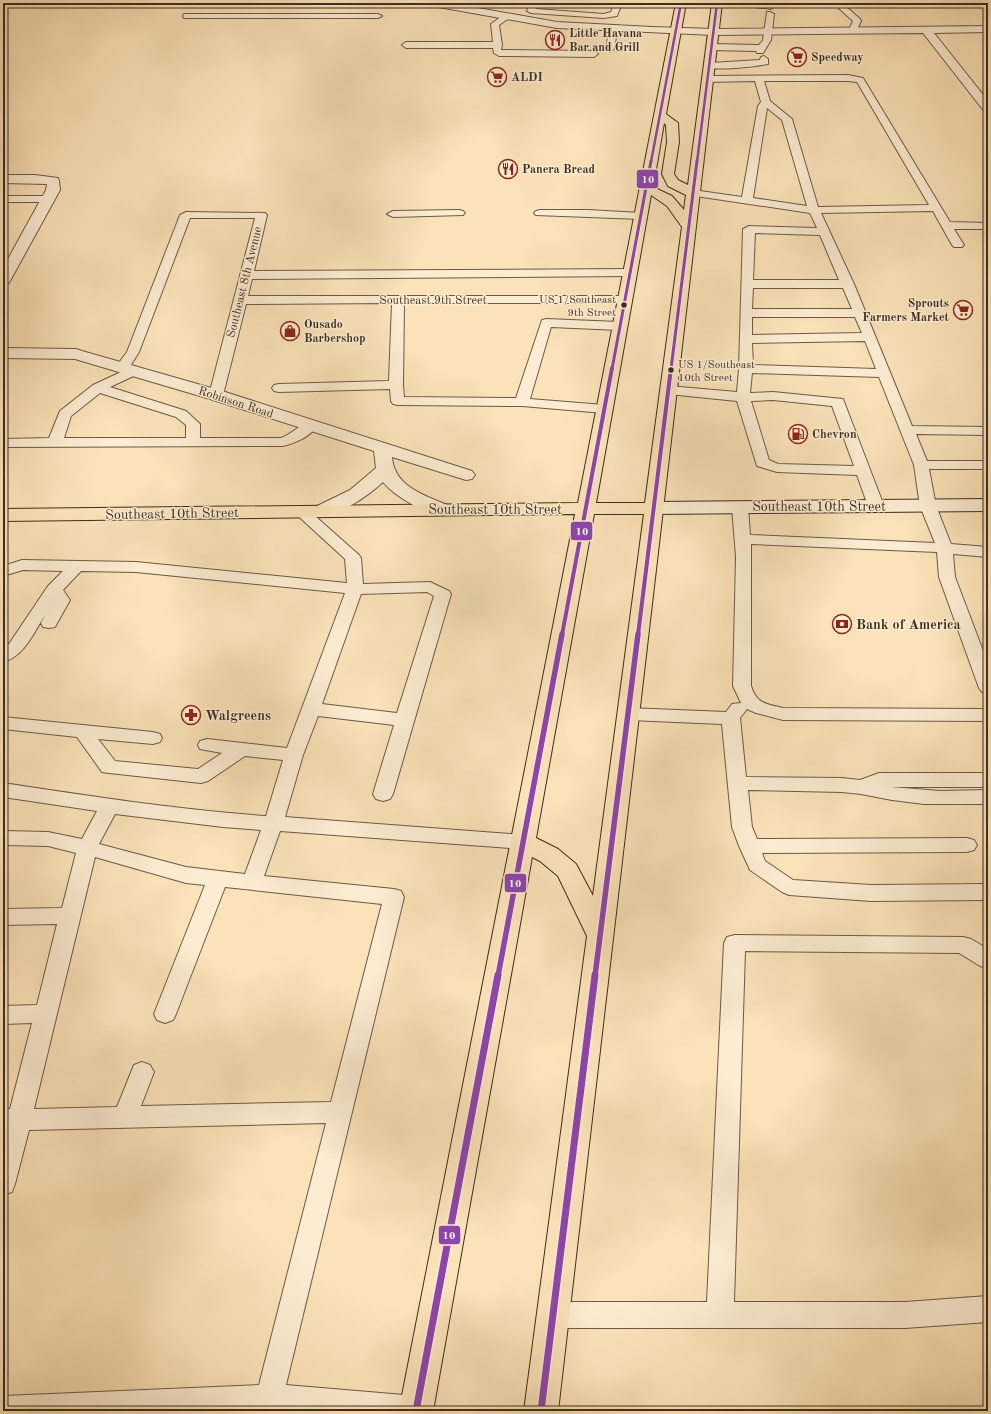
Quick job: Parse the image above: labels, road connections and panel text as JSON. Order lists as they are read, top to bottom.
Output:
{
  "streets": {
    "main road": ["Southeast 10th Street"],
    "street": ["Robinson Road"],
    "lane": ["Southeast 8th Avenue", "Southeast 9th Street"]
  },
  "crossings": [
    ["Southeast 8th Avenue", "Southeast 9th Street"],
    ["Southeast 8th Avenue", "Robinson Road"]
  ],
  "places": {
    "restaurant": ["Little Havana Bar and Grill", "Panera Bread"],
    "supermarket": ["Speedway", "ALDI", "Sprouts Farmers Market"],
    "other": ["US 1/Southeast 9th Street", "US 1/Southeast 10th Street"],
    "shop": ["Ousado Barbershop"],
    "fuel station": ["Chevron"],
    "bank": ["Bank of America"],
    "pharmacy": ["Walgreens"]
  },
  "lines": ["transit line 10"]
}
